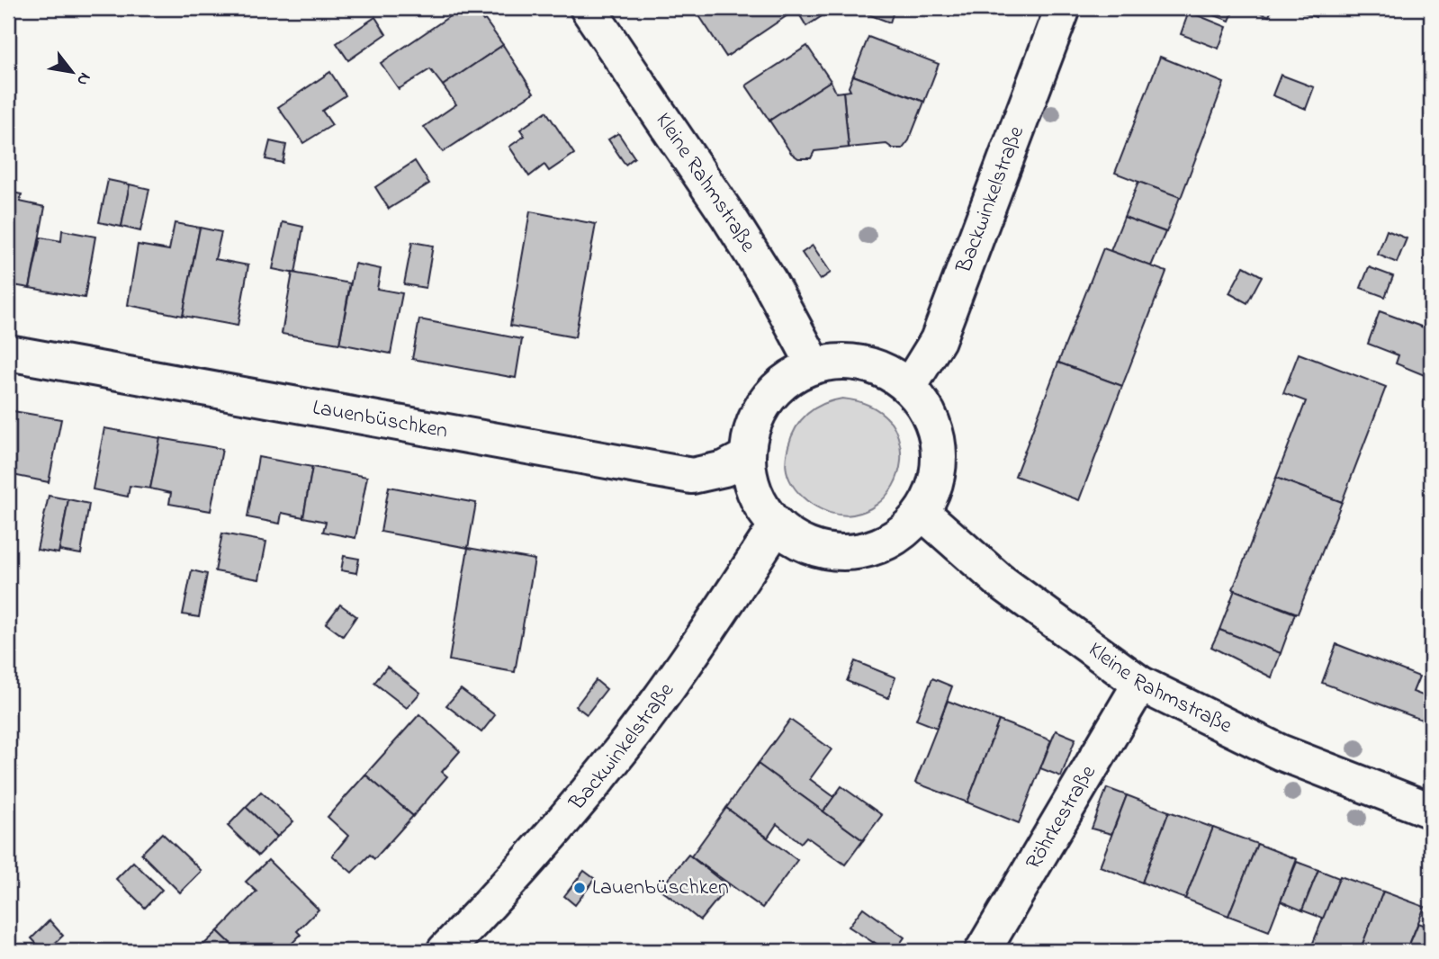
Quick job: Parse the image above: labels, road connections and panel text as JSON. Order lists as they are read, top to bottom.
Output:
{
  "streets": {
    "street": [
      "Kleine Rahmstraße",
      "Backwinkelstraße",
      "Lauenbüschken",
      "Röhrkestraße"
    ]
  },
  "crossings": [
    ["Kleine Rahmstraße", "Backwinkelstraße"],
    ["Kleine Rahmstraße", "Lauenbüschken"],
    ["Kleine Rahmstraße", "Röhrkestraße"],
    ["Backwinkelstraße", "Lauenbüschken"]
  ],
  "places": ["Lauenbüschken"],
  "north": "bottom right"
}
